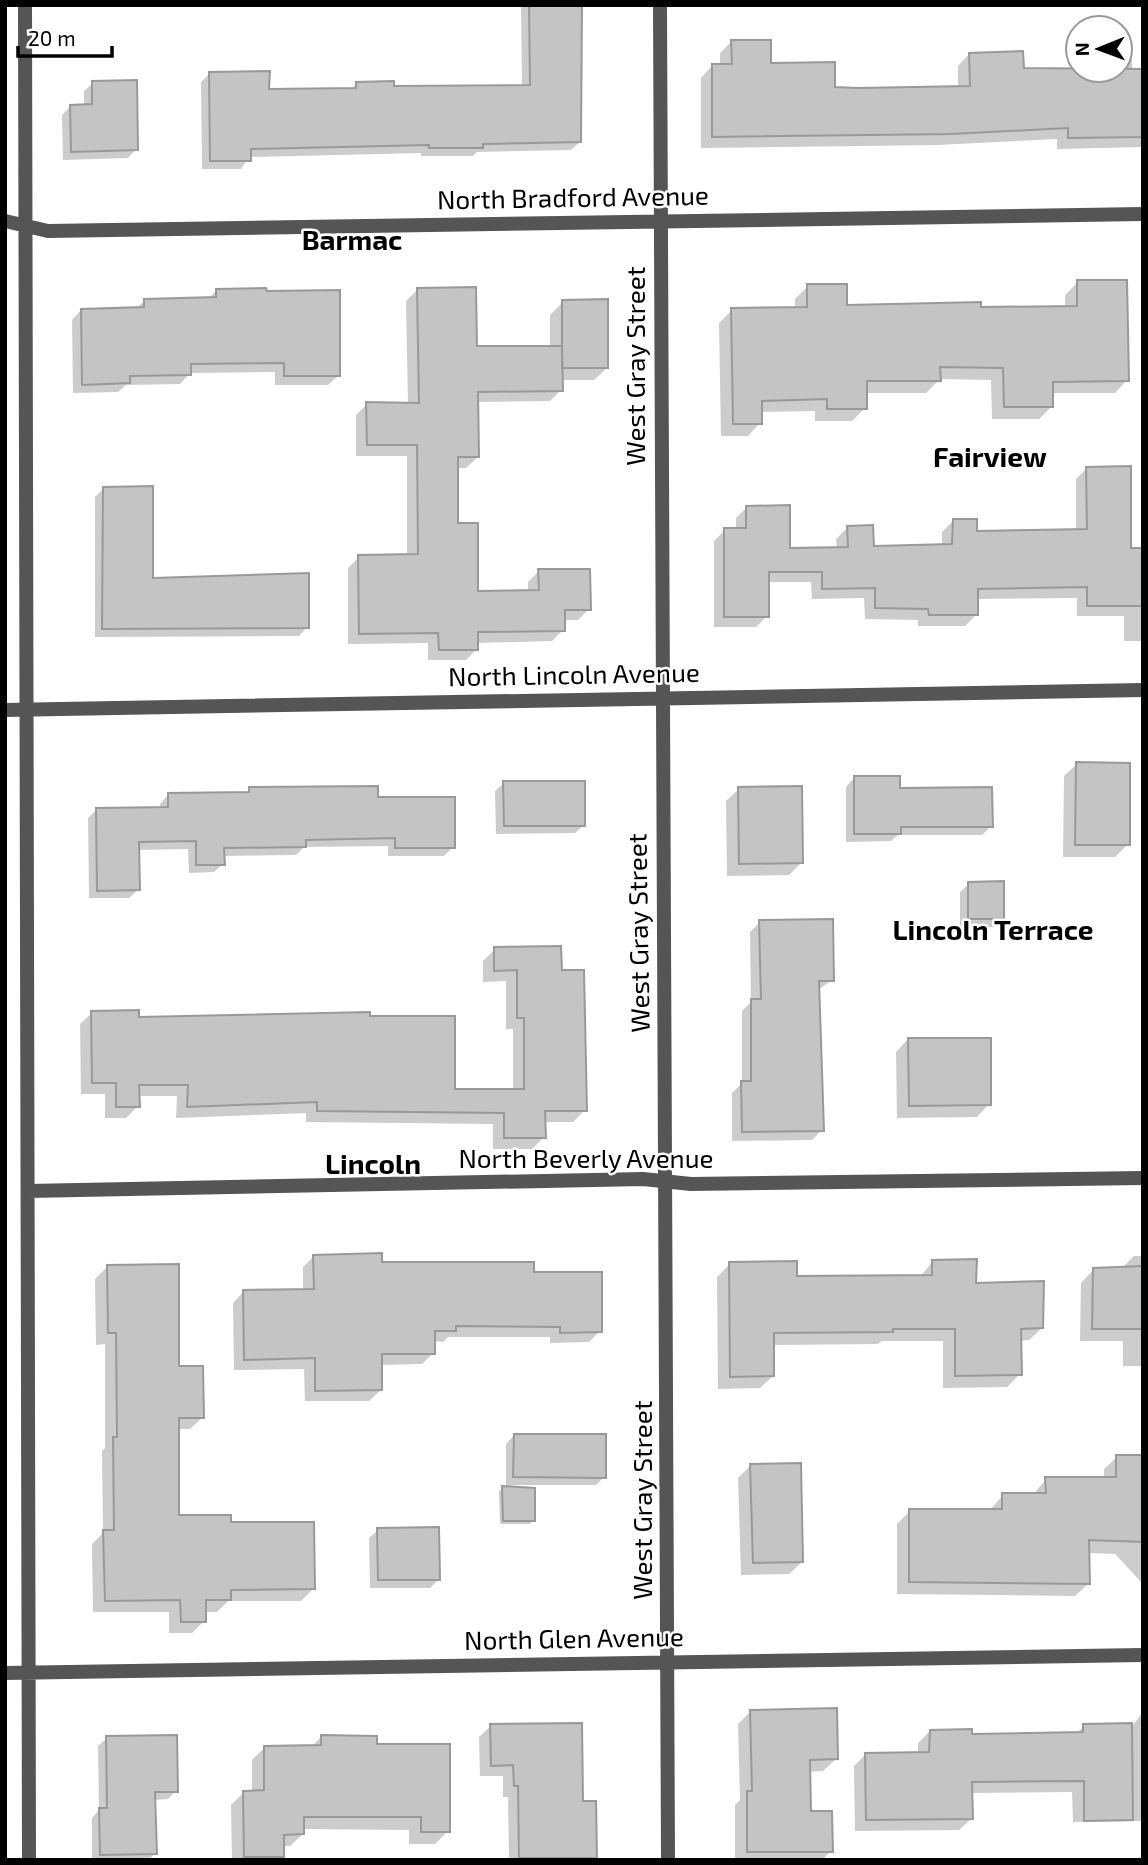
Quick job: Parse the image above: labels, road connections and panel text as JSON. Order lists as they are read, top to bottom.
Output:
{
  "streets": {
    "street": [
      "North Bradford Avenue",
      "West Gray Street",
      "North Lincoln Avenue",
      "North Beverly Avenue",
      "North Glen Avenue"
    ]
  },
  "crossings": [
    ["North Bradford Avenue", "West Gray Street"],
    ["West Gray Street", "North Lincoln Avenue"],
    ["West Gray Street", "North Beverly Avenue"],
    ["West Gray Street", "North Glen Avenue"]
  ],
  "districts": [
    "Barmac",
    "Fairview",
    "Lincoln Terrace",
    "Lincoln"
  ],
  "scale_bar": "20 m",
  "north": "left"
}
